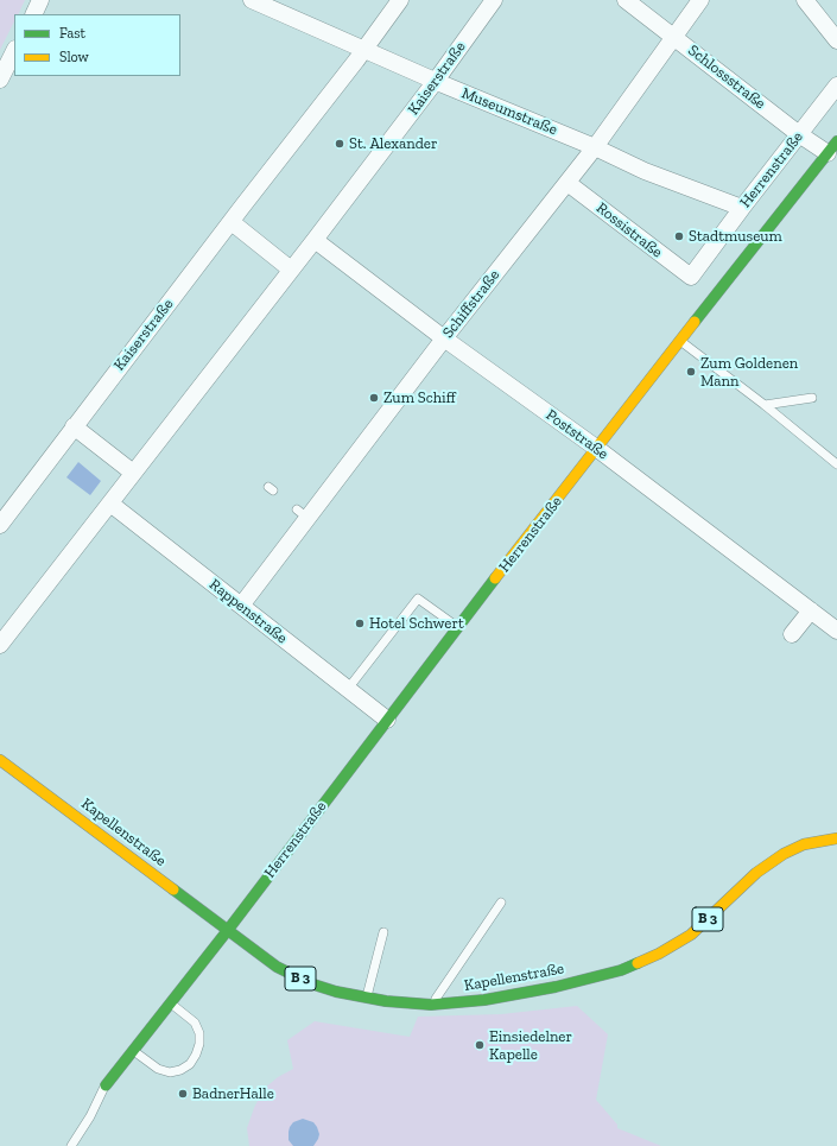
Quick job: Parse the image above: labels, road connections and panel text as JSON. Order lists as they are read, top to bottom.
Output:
{
  "streets": {
    "street": [
      "Schlossstraße",
      "Kaiserstraße",
      "Museumstraße",
      "Herrenstraße",
      "Rossistraße",
      "Schiffstraße",
      "Poststraße",
      "Rappenstraße",
      "Kapellenstraße",
      "B 3"
    ]
  },
  "crossings": [
    ["Schlossstraße", "Herrenstraße"],
    ["Schlossstraße", "Schiffstraße"],
    ["Kaiserstraße", "Museumstraße"],
    ["Kaiserstraße", "Poststraße"],
    ["Kaiserstraße", "Rappenstraße"],
    ["Museumstraße", "Herrenstraße"],
    ["Museumstraße", "Schiffstraße"],
    ["Herrenstraße", "Rossistraße"],
    ["Herrenstraße", "Poststraße"],
    ["Herrenstraße", "Rappenstraße"],
    ["Herrenstraße", "Kapellenstraße"],
    ["Rossistraße", "Schiffstraße"],
    ["Schiffstraße", "Poststraße"],
    ["Schiffstraße", "Rappenstraße"]
  ],
  "places": [
    "St. Alexander",
    "Stadtmuseum",
    "Zum Goldenen Mann",
    "Zum Schiff",
    "Hotel Schwert",
    "Einsiedelner Kapelle",
    "BadnerHalle"
  ],
  "legend": ["Fast", "Slow"]
}
